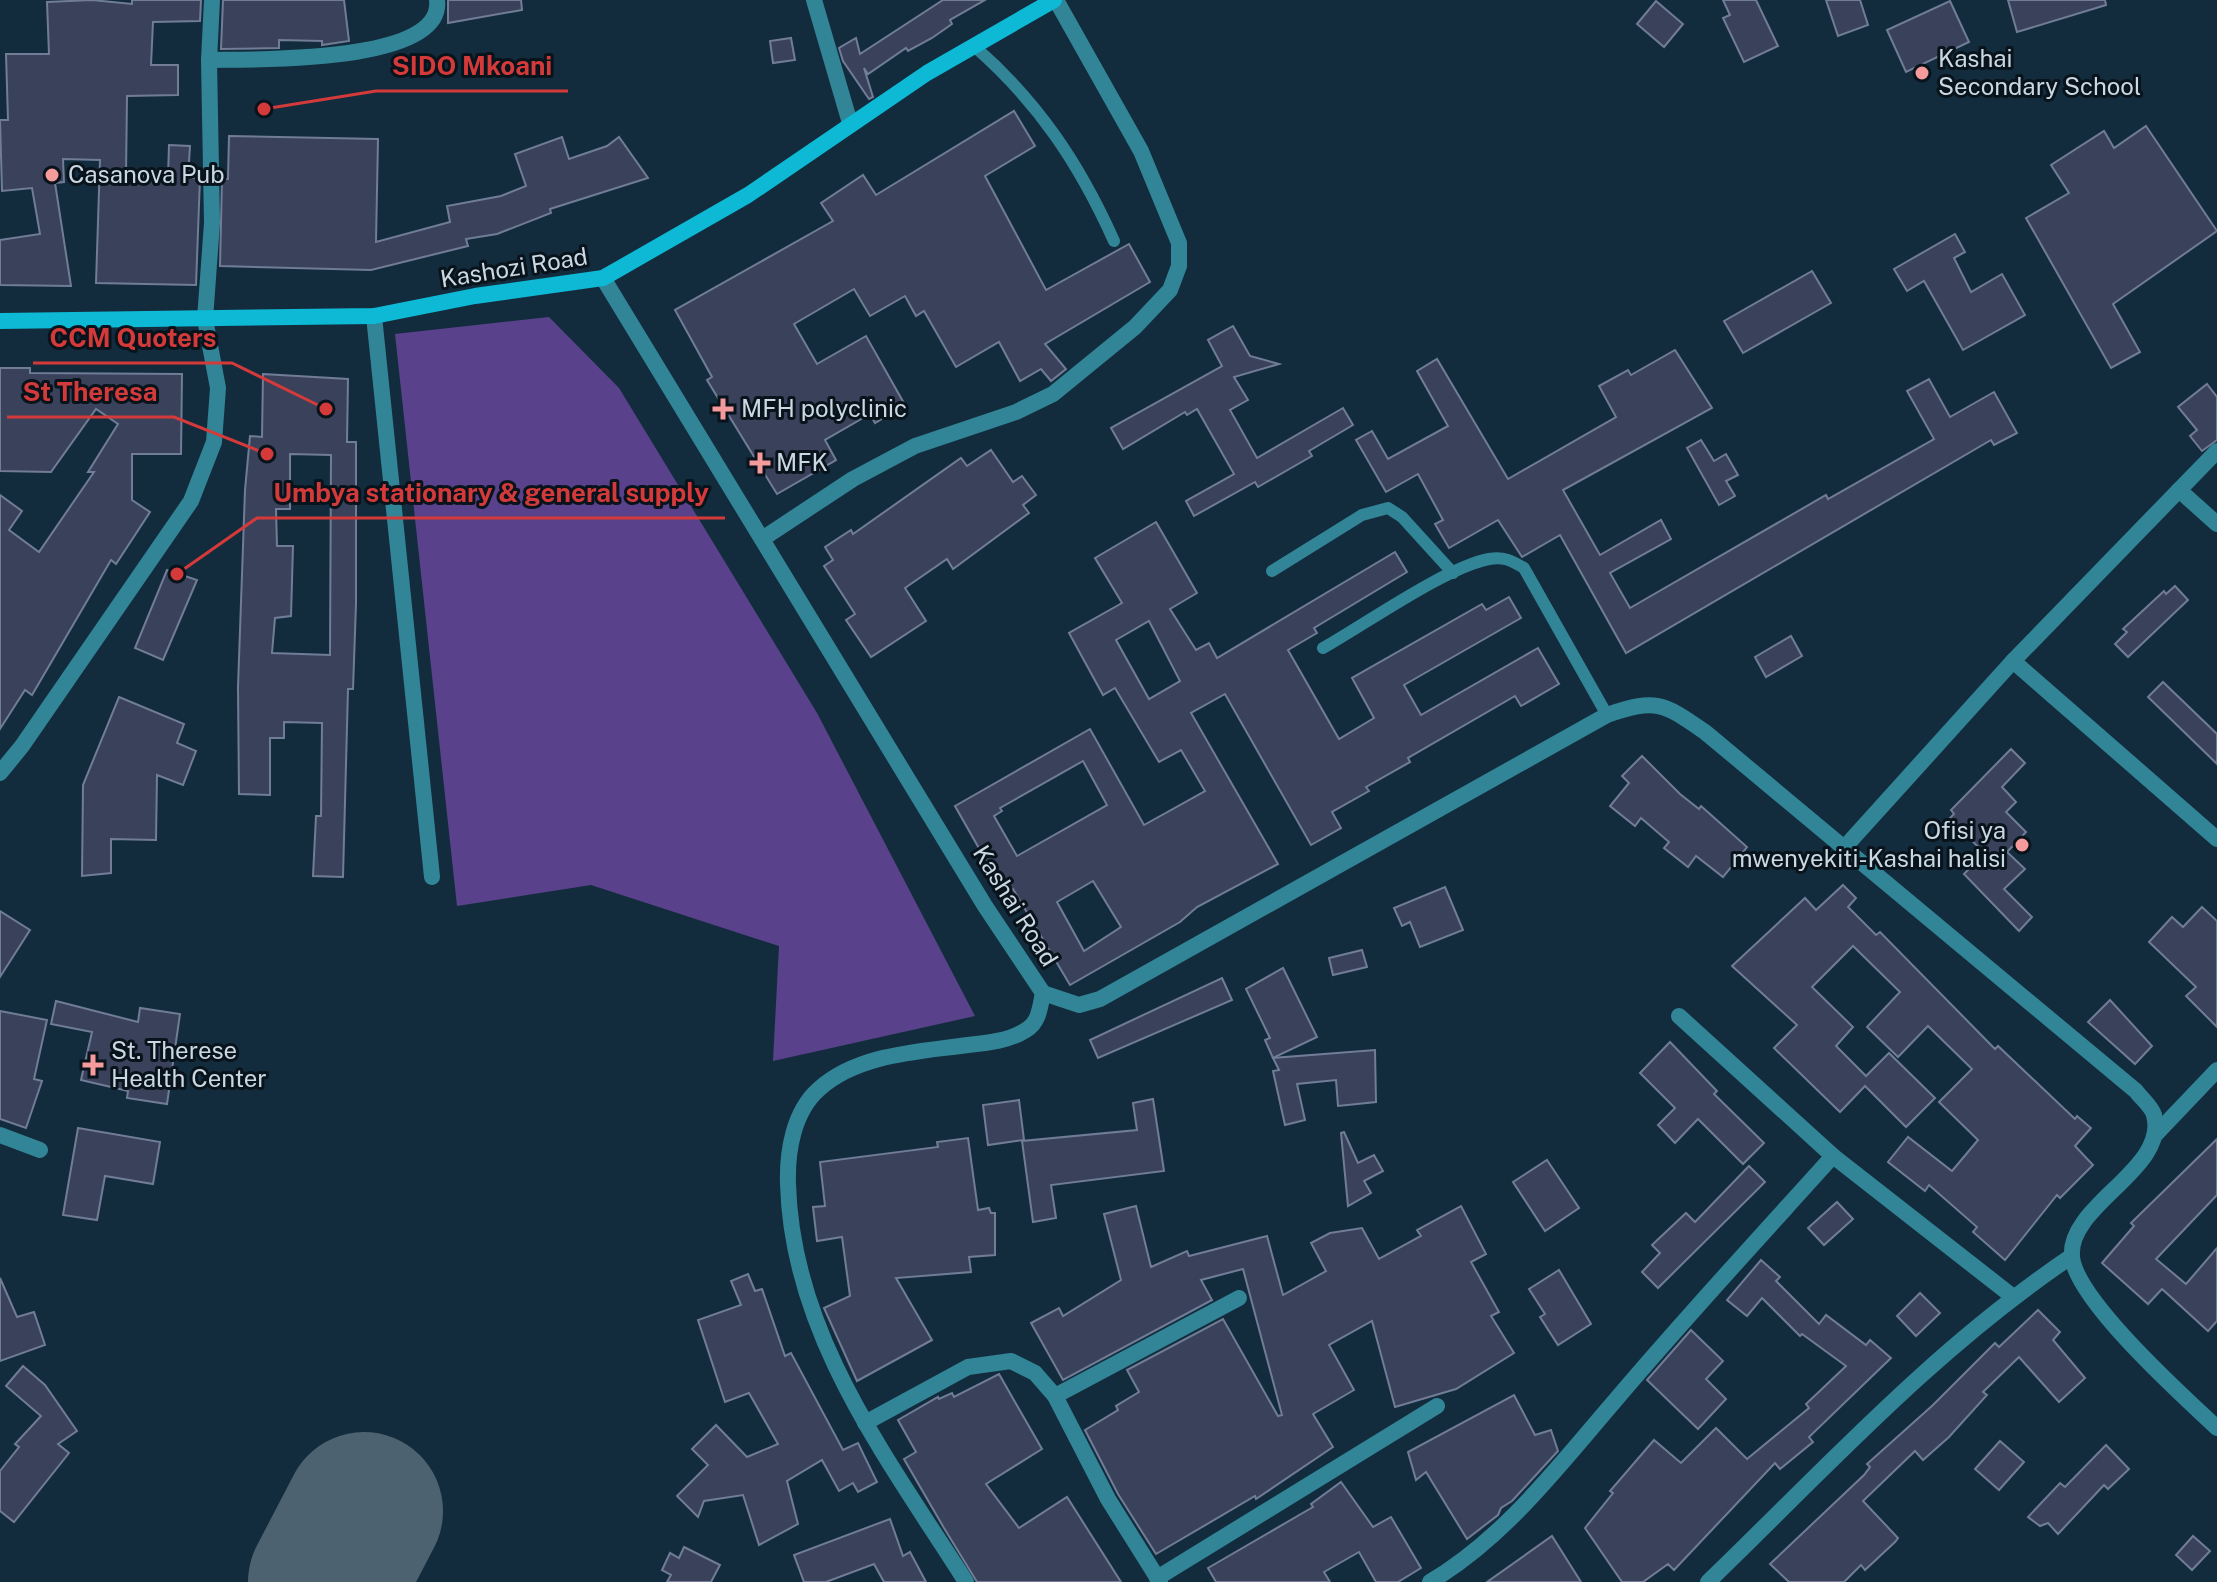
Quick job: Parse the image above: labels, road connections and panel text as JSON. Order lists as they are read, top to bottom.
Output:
{
  "streets": {
    "main road": ["Kashozi Road"],
    "street": ["Kashai Road"]
  },
  "crossings": [
    ["Kashozi Road", "Kashai Road"]
  ],
  "places": {
    "other": [
      "Kashai Secondary School",
      "SIDO Mkoani",
      "Casanova Pub",
      "CCM Quoters",
      "St Theresa",
      "Umbya stationary & general supply",
      "Ofisi ya mwenyekiti-Kashai halisi"
    ],
    "health": ["MFH polyclinic", "MFK", "St. Therese Health Center"]
  }
}
